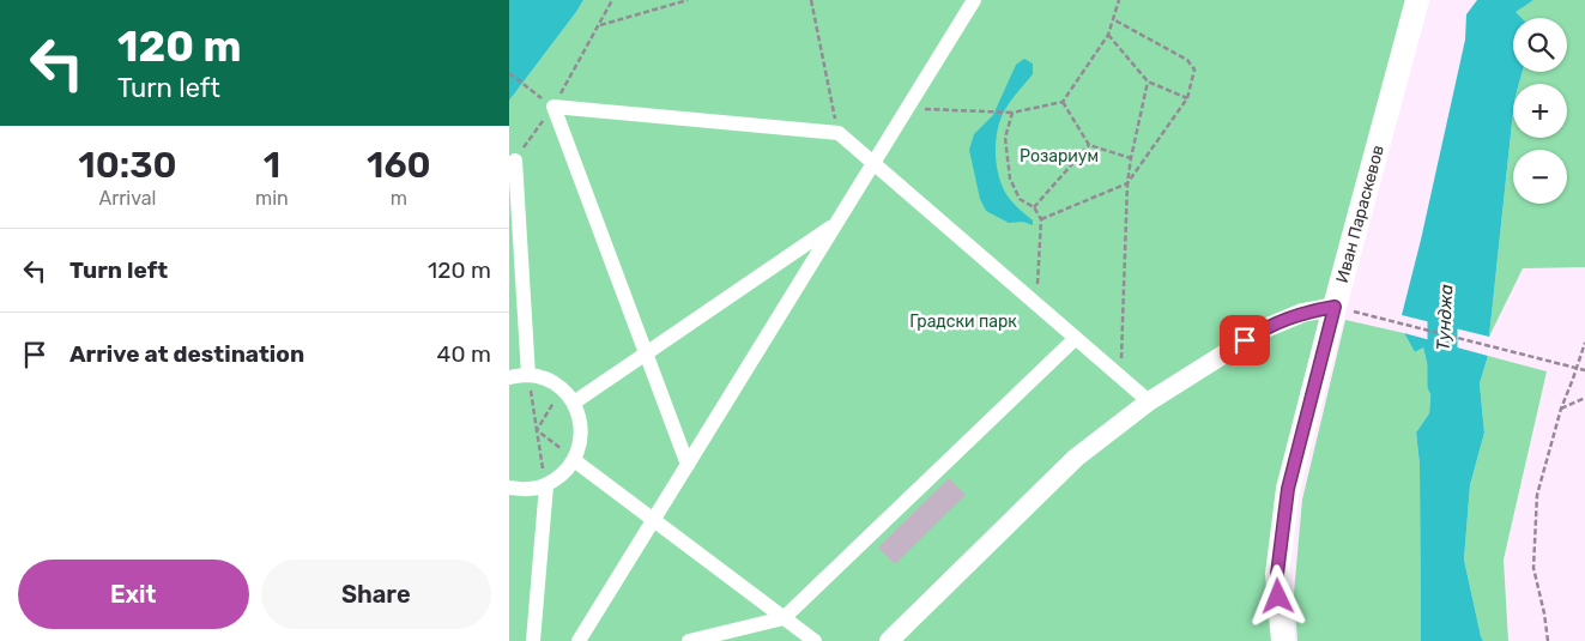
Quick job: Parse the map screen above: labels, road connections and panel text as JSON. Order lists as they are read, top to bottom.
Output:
{
  "streets": {
    "street": ["Иван Параскевов"]
  },
  "water": ["Тунджа"],
  "parks": ["Розариум", "Градски парк"],
  "page": {
    "turn": ["120 m", "Turn left"],
    "map_buttons": ["+", "−"],
    "eta": [
      "10:30",
      "Arrival",
      "1",
      "min",
      "160",
      "m"
    ],
    "list": [
      {
        "name": "Turn left",
        "value": "120 m"
      },
      {
        "name": "Arrive at destination",
        "value": "40 m"
      }
    ],
    "buttons": ["Exit", "Share"]
  }
}
